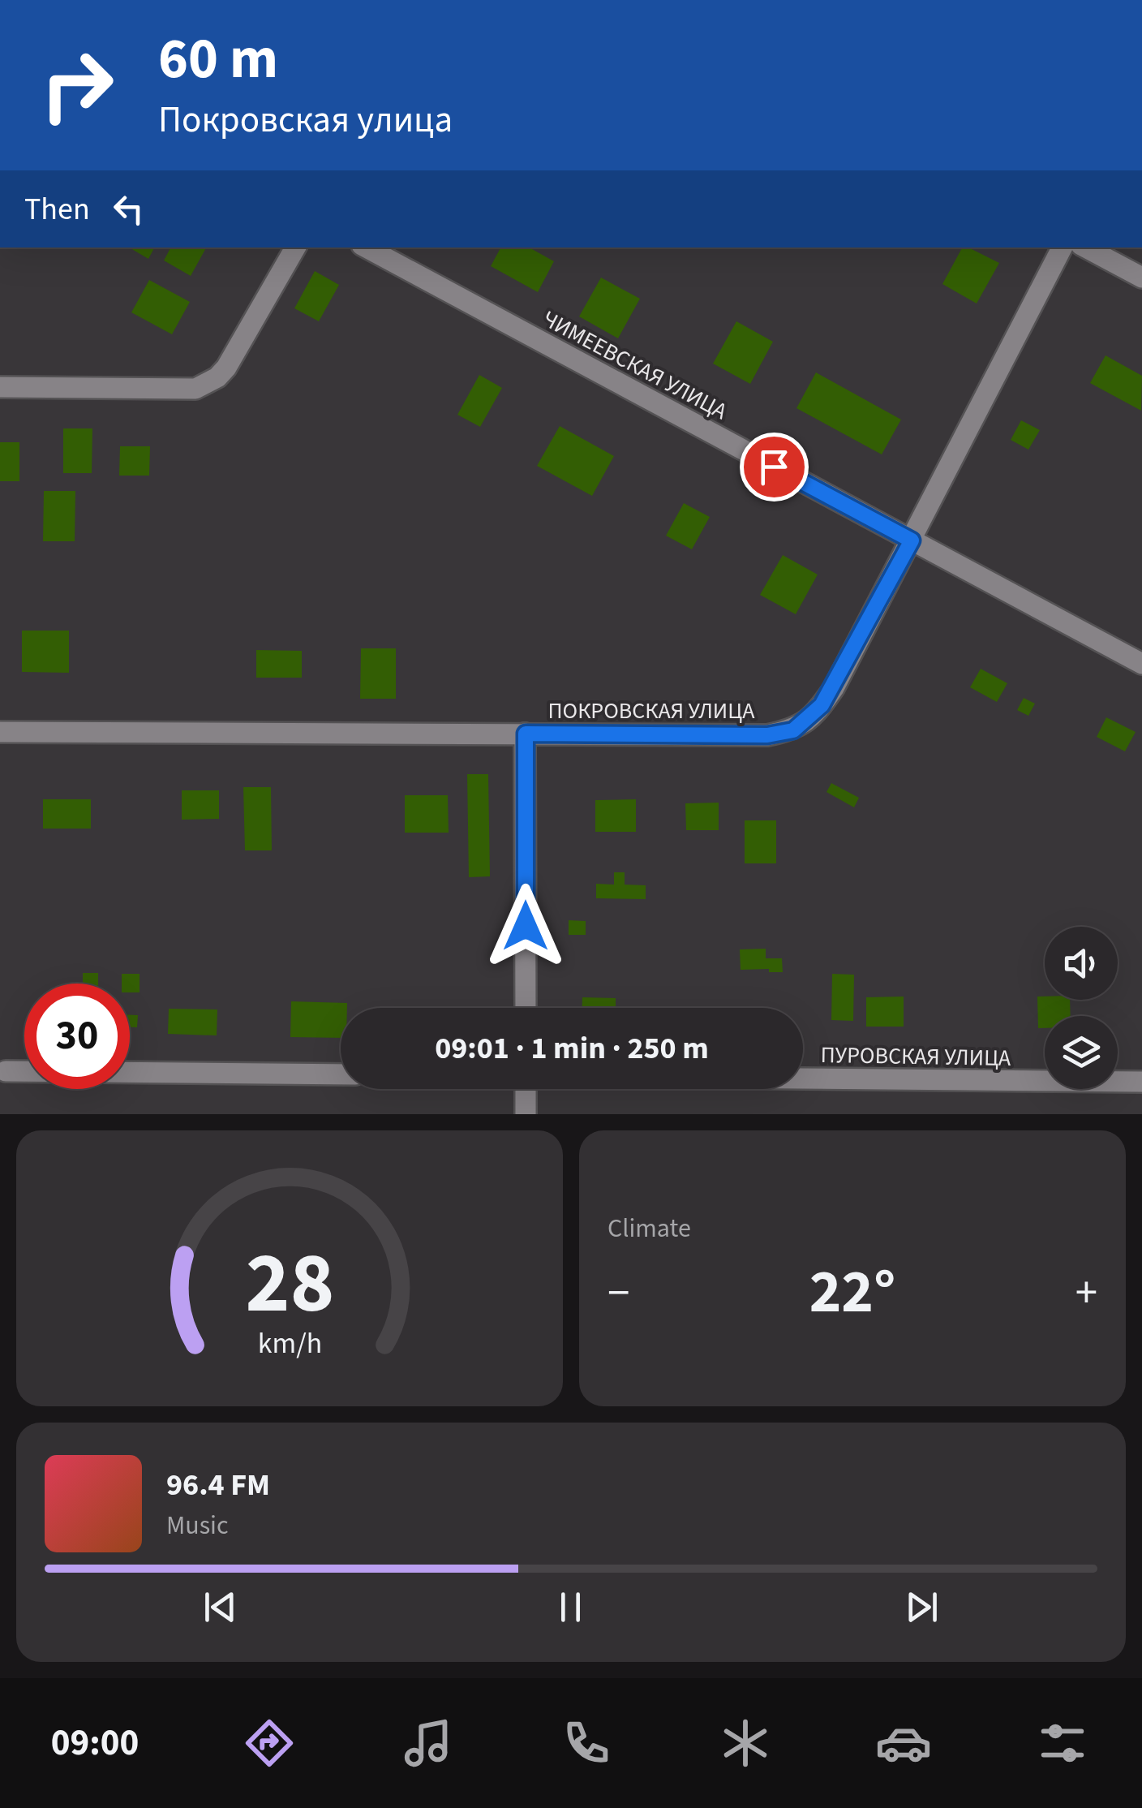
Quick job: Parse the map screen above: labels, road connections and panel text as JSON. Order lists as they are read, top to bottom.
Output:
{
  "streets": {
    "street": ["ЧИМЕЕВСКАЯ УЛИЦА", "ПОКРОВСКАЯ УЛИЦА", "ПУРОВСКАЯ УЛИЦА"]
  },
  "crossings": [
    ["ЧИМЕЕВСКАЯ УЛИЦА", "ПОКРОВСКАЯ УЛИЦА"]
  ],
  "page": {
    "turn": ["60 m", "Покровская улица"],
    "then": "Then",
    "limit": "30",
    "trip": "09:01 · 1 min · 250 m",
    "tile": "Climate",
    "heat": ["−", "22°", "+"],
    "song": ["96.4 FM", "Music"],
    "tabs": "09:00",
    "gauge": ["28", "km/h"]
  }
}
